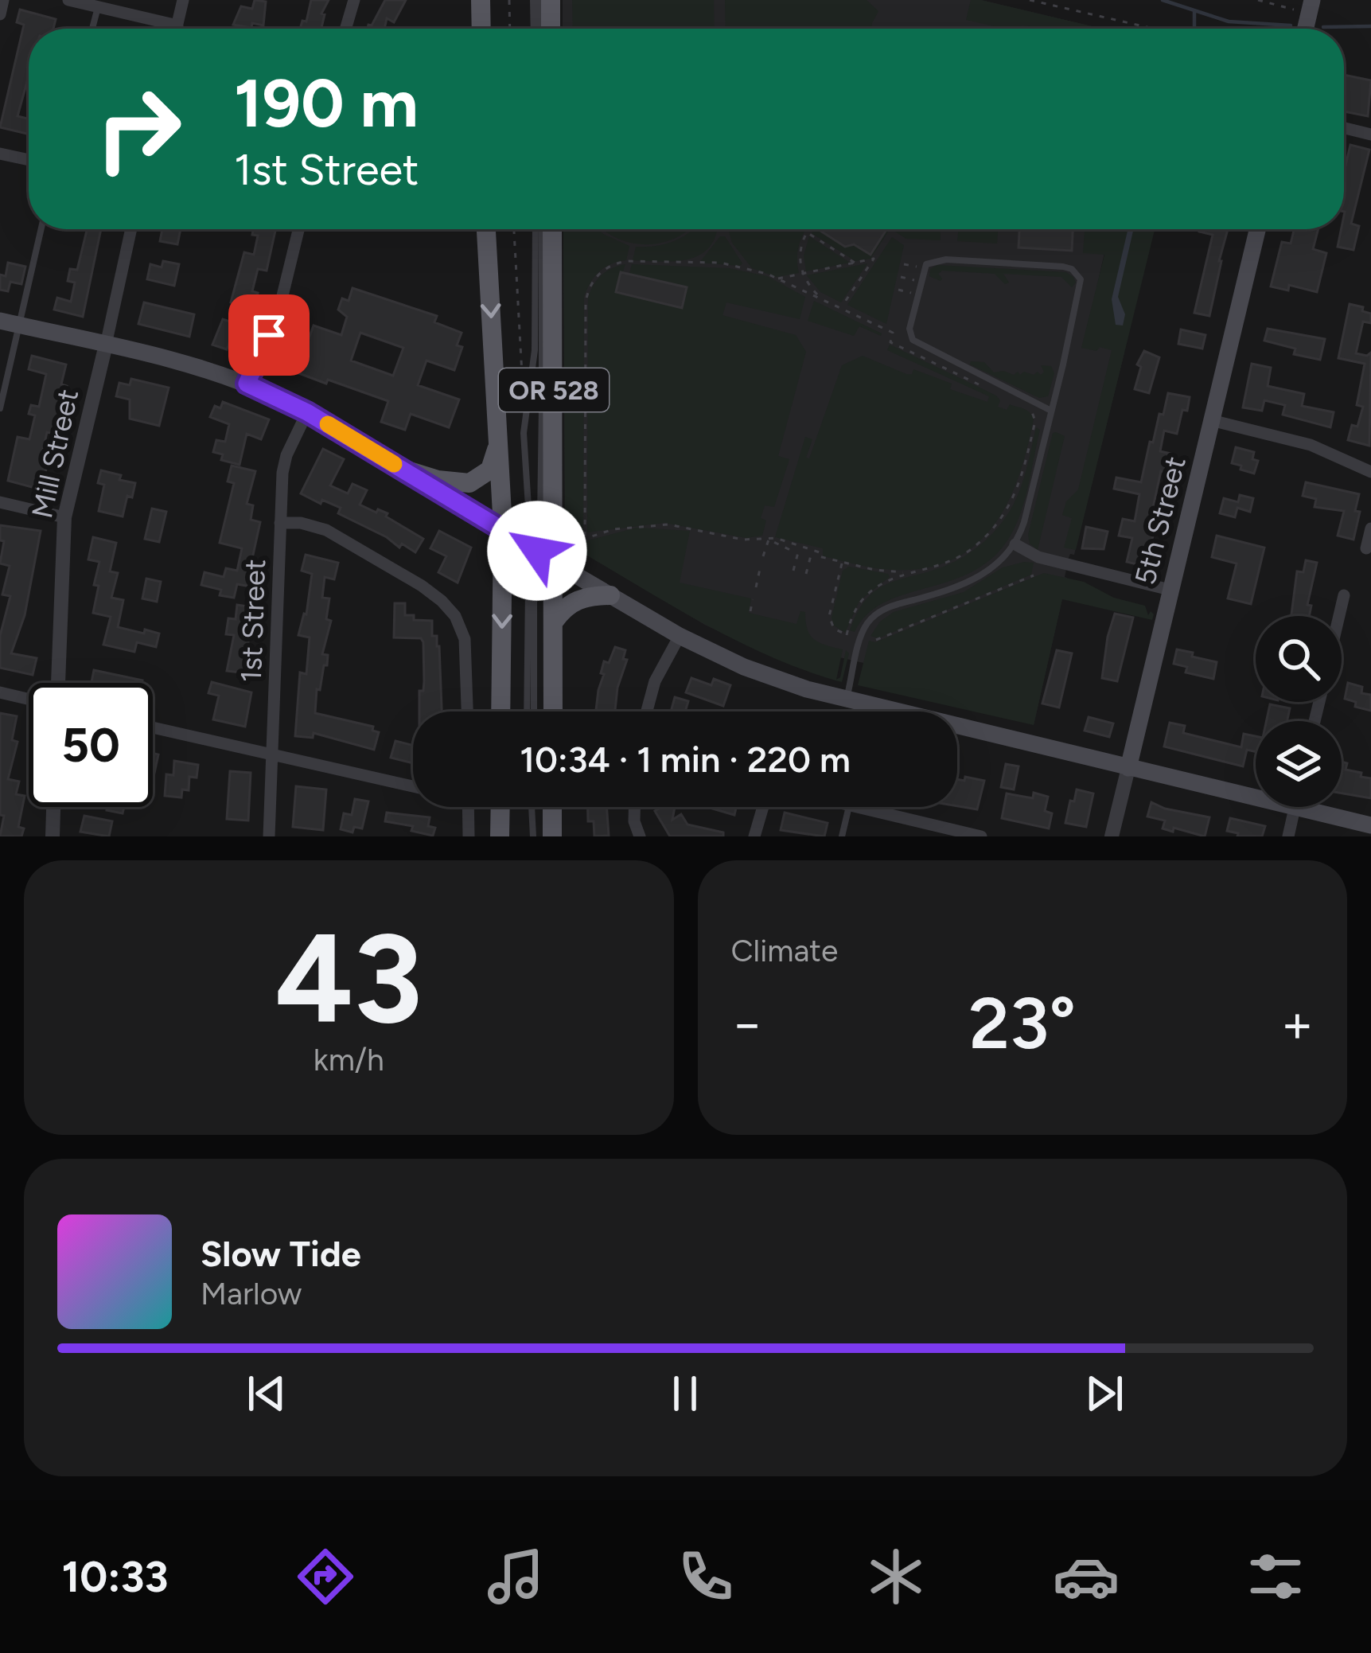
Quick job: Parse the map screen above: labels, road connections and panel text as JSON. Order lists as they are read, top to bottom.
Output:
{
  "streets": {
    "main road": ["OR 528", "5th Street"],
    "street": ["Mill Street", "1st Street"]
  },
  "page": {
    "turn": ["190 m", "1st Street"],
    "limit": "50",
    "trip": "10:34 · 1 min · 220 m",
    "tile": [
      ["43", "km/h"],
      "Climate"
    ],
    "heat": ["−", "23°", "+"],
    "song": ["Slow Tide", "Marlow"],
    "tabs": "10:33"
  }
}
